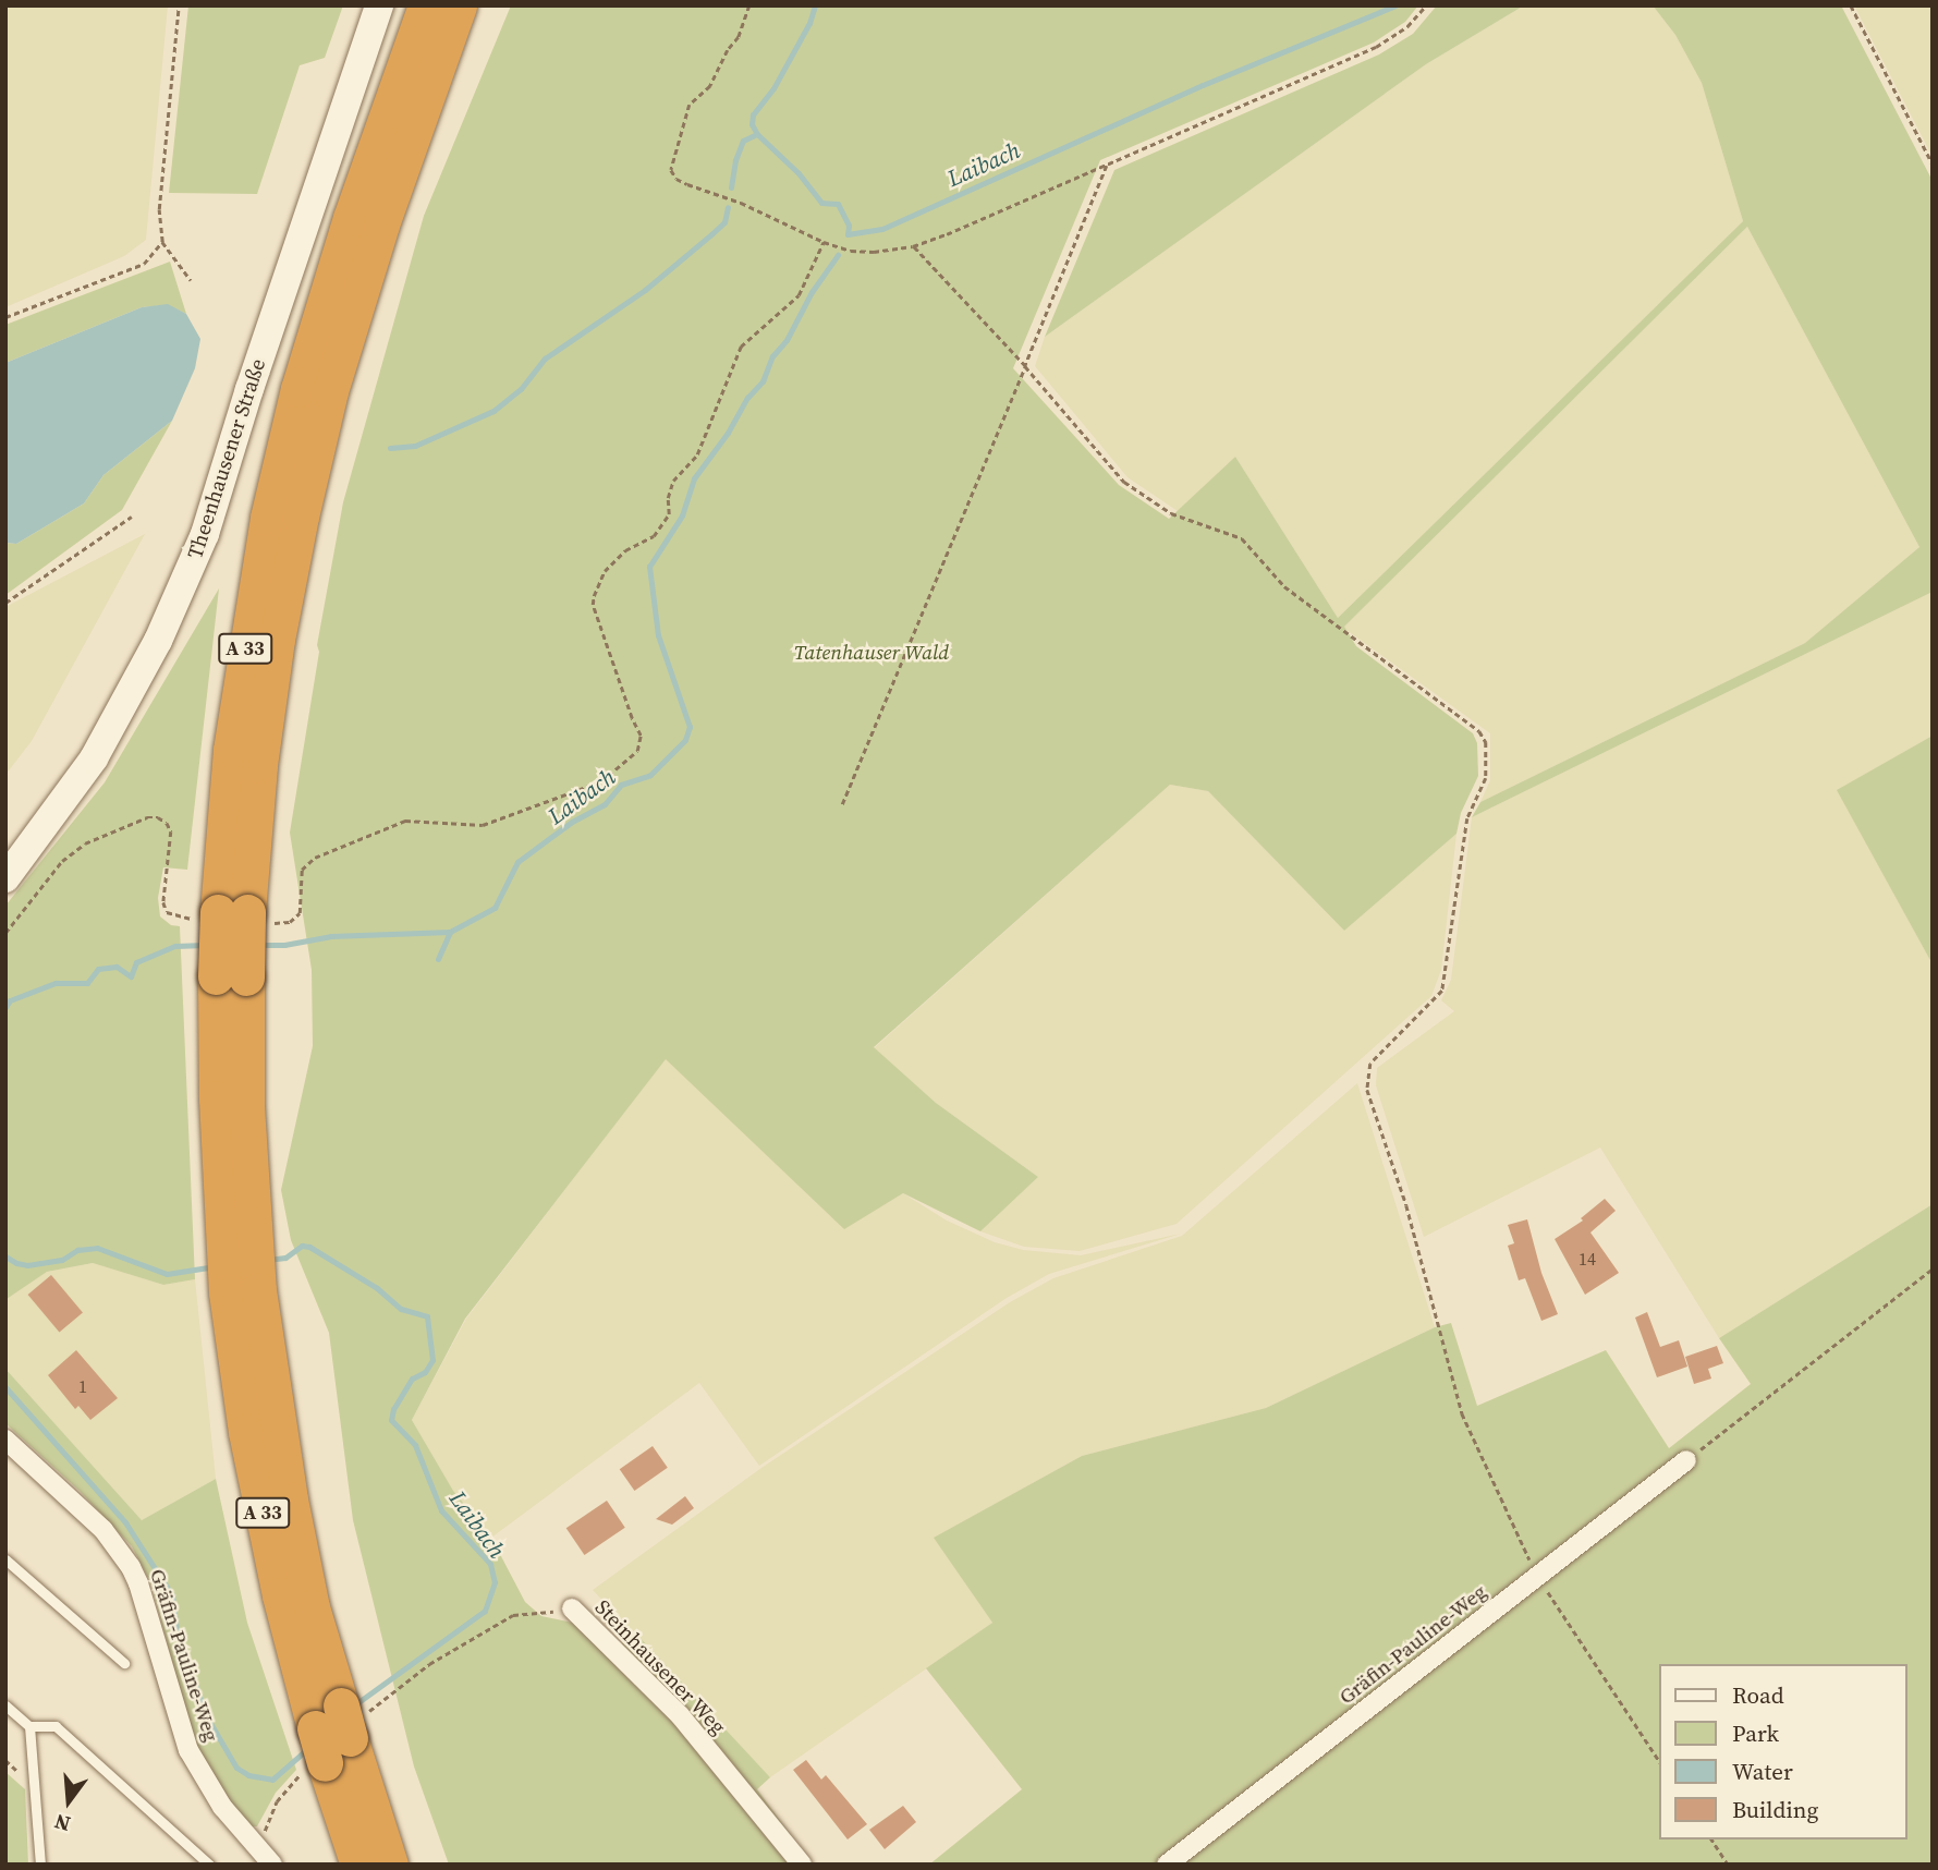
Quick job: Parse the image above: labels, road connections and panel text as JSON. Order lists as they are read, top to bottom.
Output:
{
  "streets": {
    "highway": ["A 33"],
    "main road": ["Theenhausener Straße"],
    "street": ["Gräfin-Pauline-Weg", "Steinhausener Weg"]
  },
  "crossings": [
    ["A 33", "Steinhausener Weg"],
    ["Gräfin-Pauline-Weg", "Steinhausener Weg"]
  ],
  "water": ["Laibach"],
  "parks": ["Tatenhauser Wald"],
  "house_numbers": ["14", "1"],
  "legend": [
    "Road",
    "Park",
    "Water",
    "Building"
  ],
  "north": "bottom"
}
